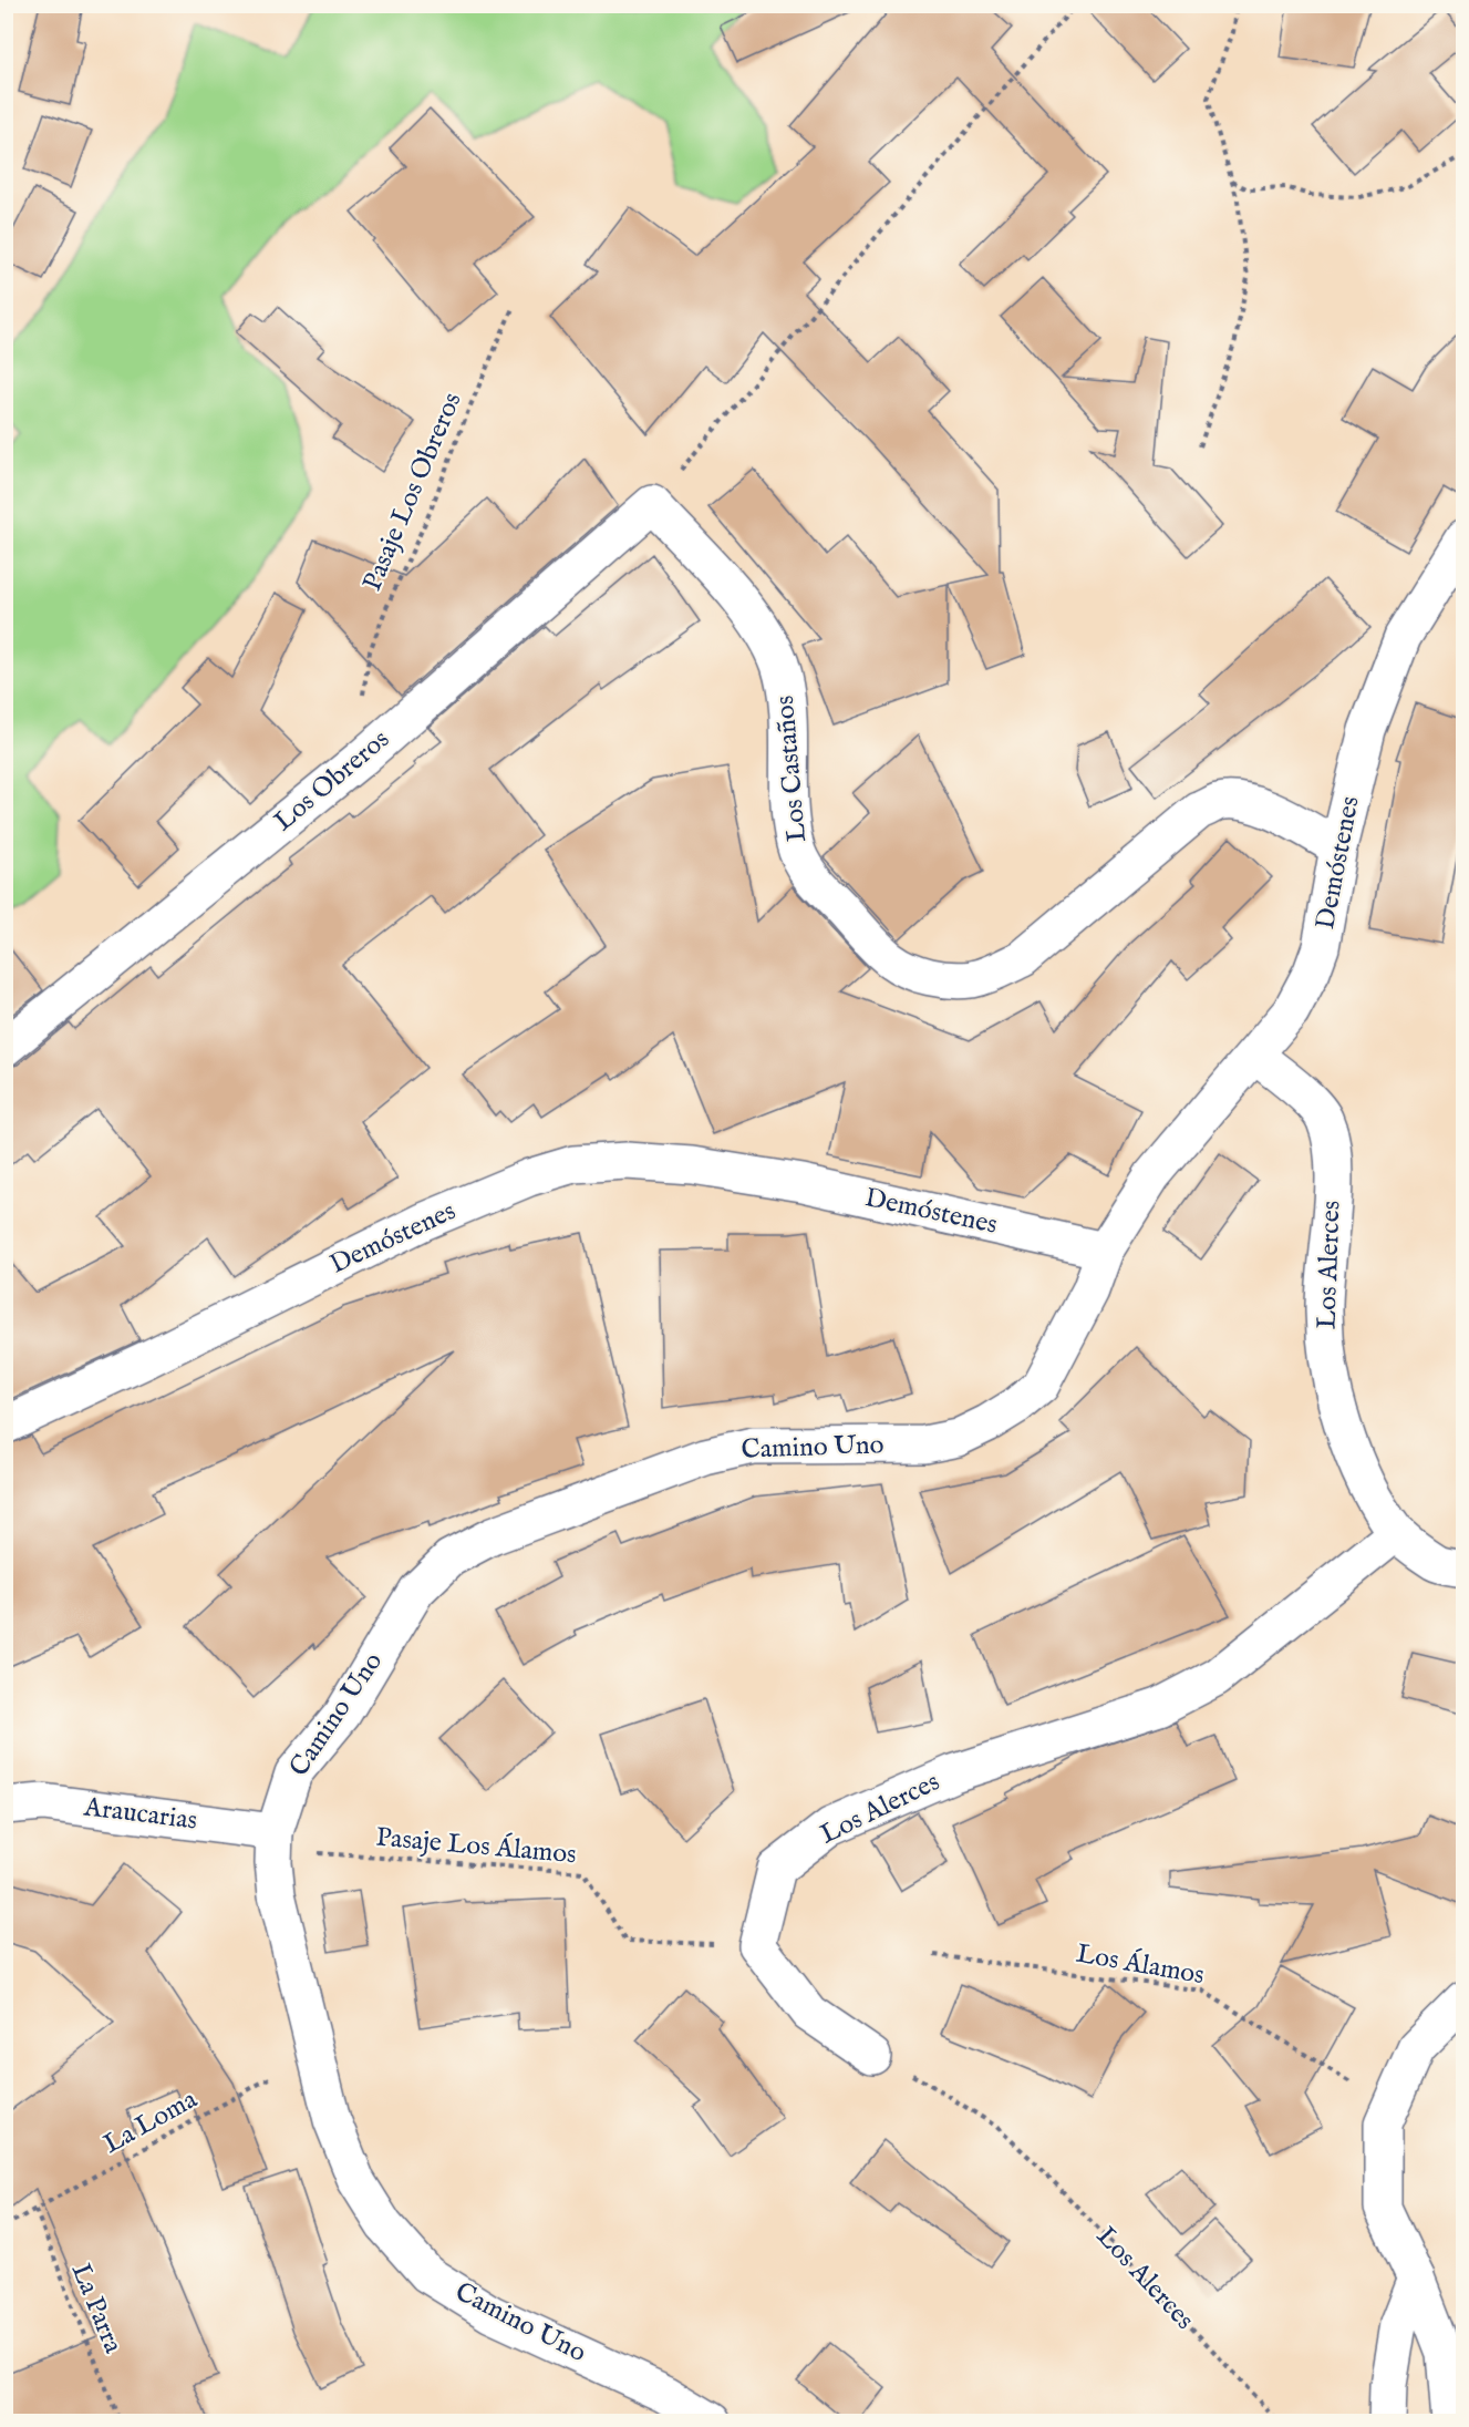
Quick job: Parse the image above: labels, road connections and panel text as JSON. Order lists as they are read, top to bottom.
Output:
{
  "streets": {
    "street": [
      "Los Castaños",
      "Los Obreros",
      "Demóstenes",
      "Los Alerces",
      "Camino Uno",
      "Araucarias"
    ],
    "path": [
      "Pasaje Los Obreros",
      "Pasaje Los Álamos",
      "Los Álamos",
      "La Loma",
      "La Parra"
    ]
  },
  "crossings": [
    ["Los Castaños", "Los Obreros"],
    ["Los Castaños", "Demóstenes"],
    ["Demóstenes", "Los Alerces"],
    ["Demóstenes", "Camino Uno"],
    ["Los Alerces", "Pasaje Los Álamos"],
    ["Camino Uno", "Araucarias"],
    ["Camino Uno", "Pasaje Los Álamos"],
    ["Camino Uno", "La Loma"],
    ["Araucarias", "Pasaje Los Álamos"],
    ["La Loma", "La Parra"]
  ]
}
